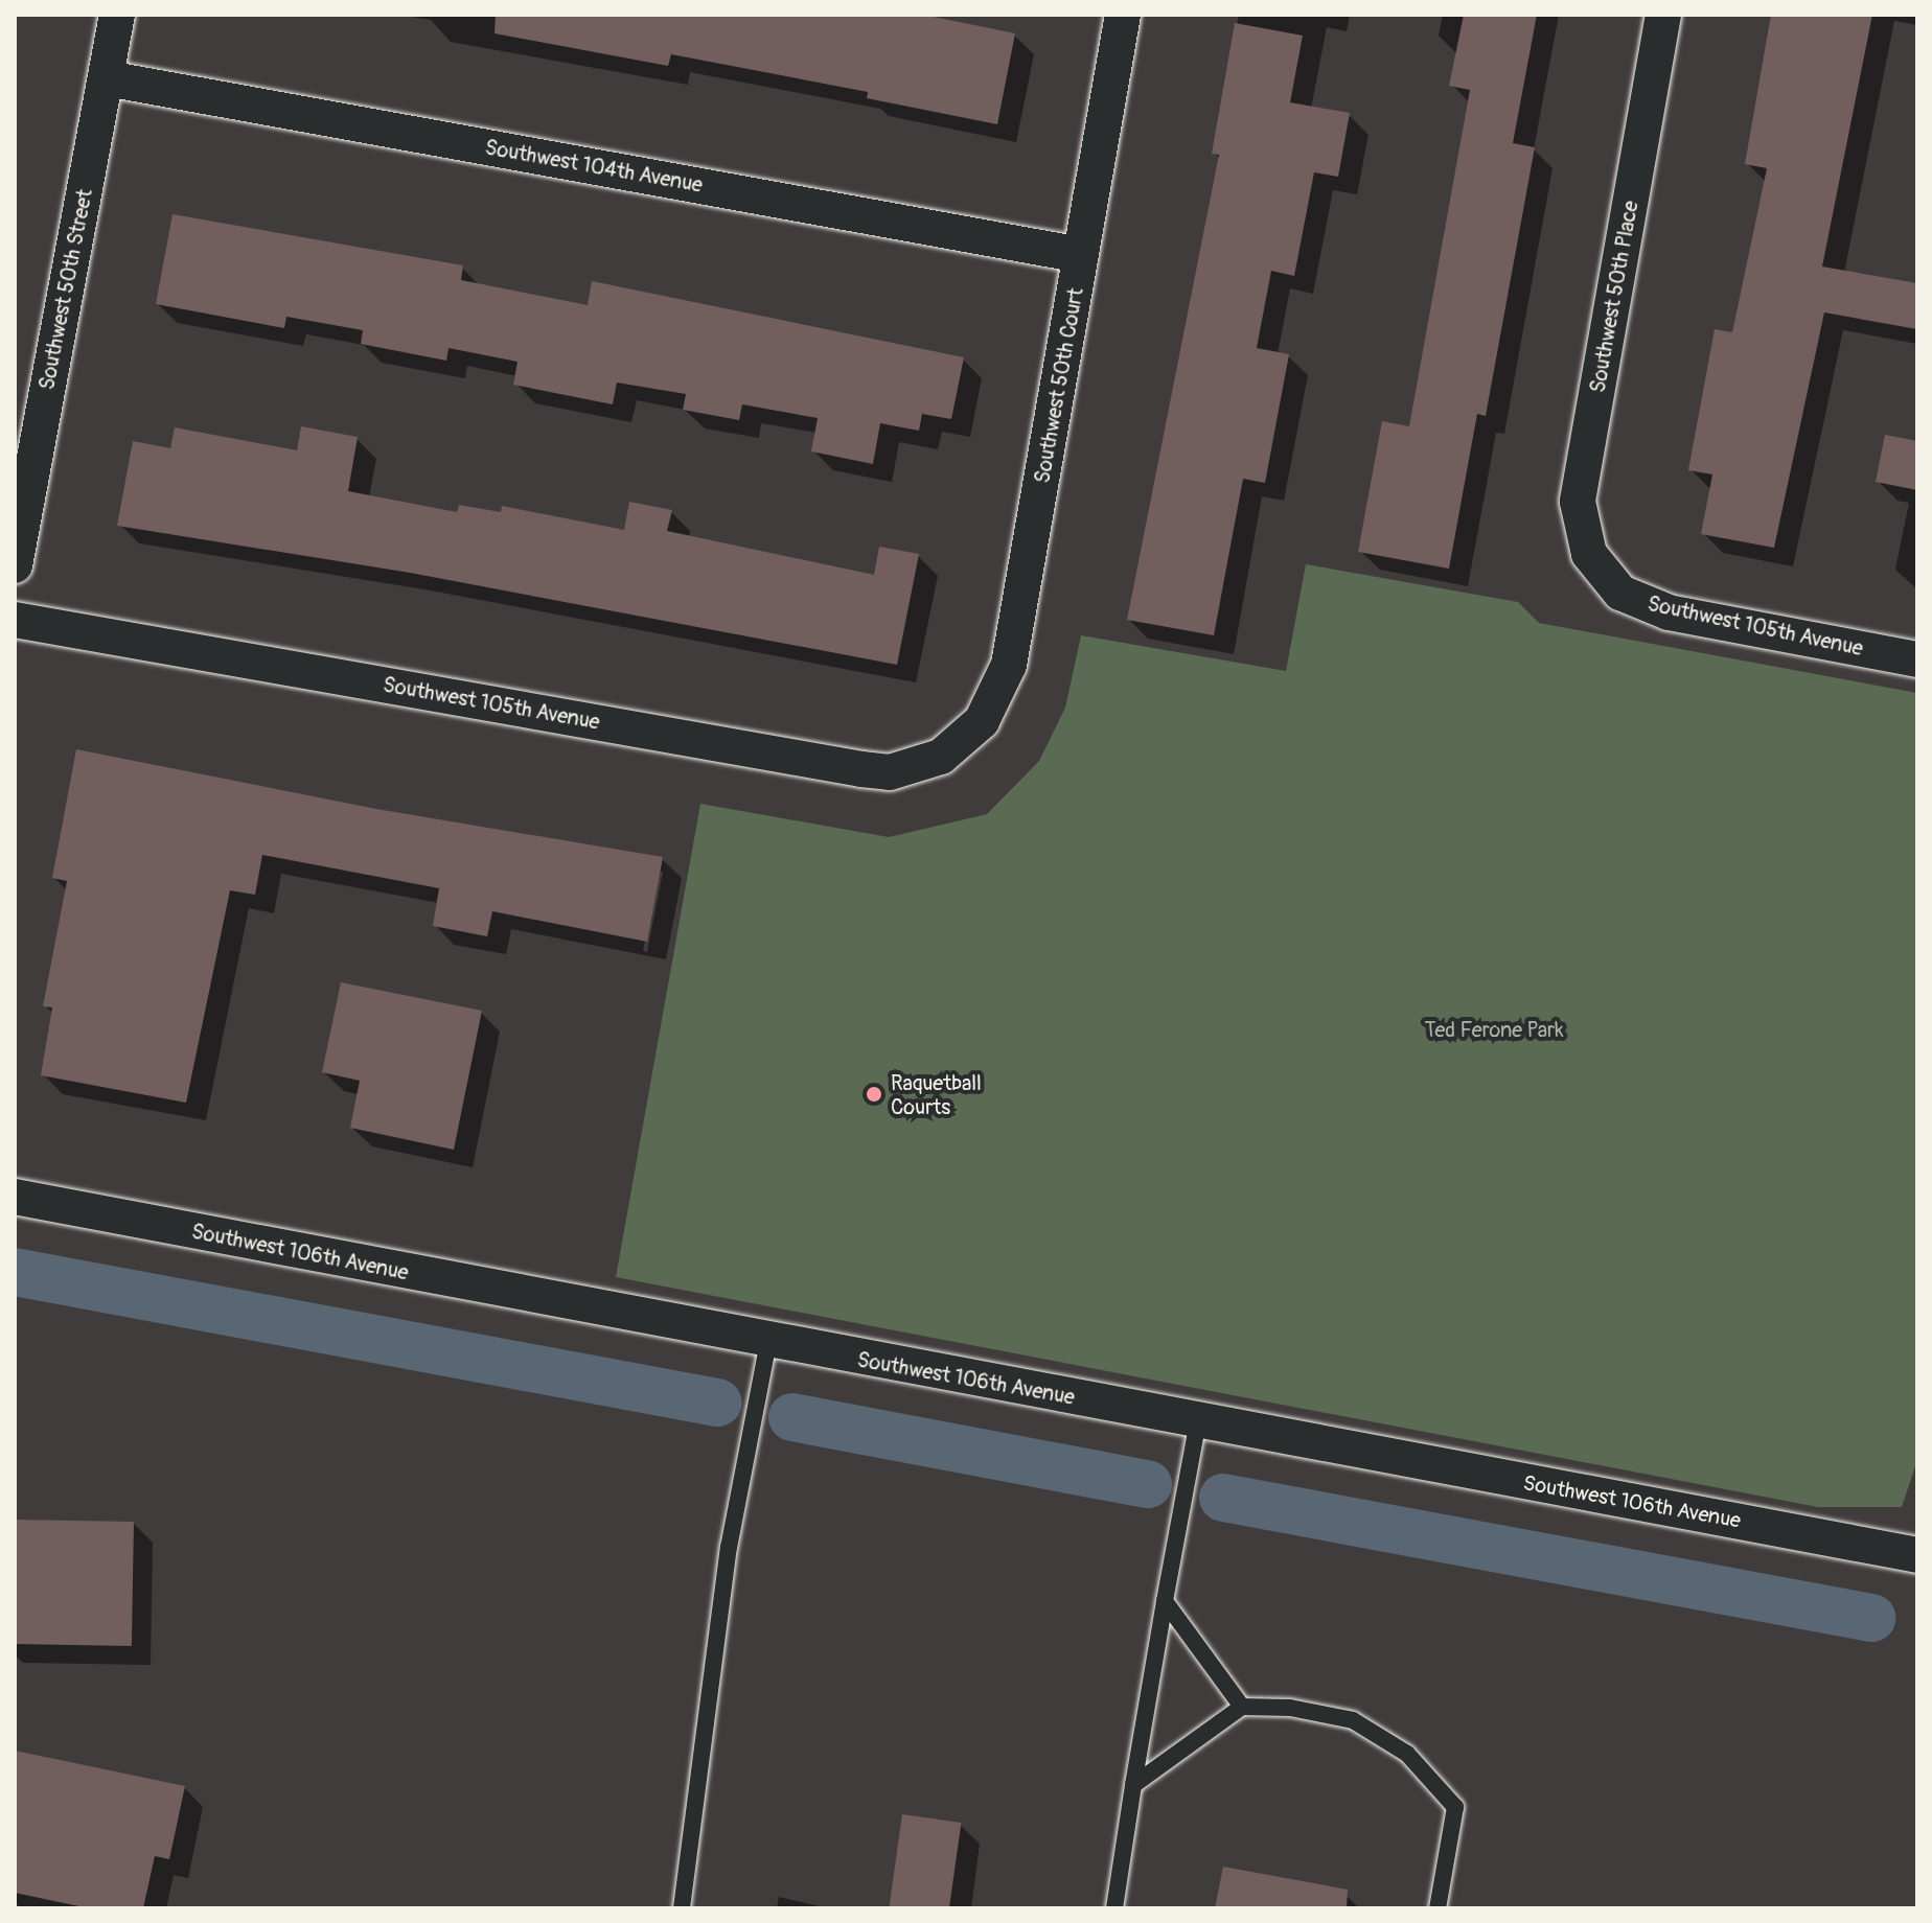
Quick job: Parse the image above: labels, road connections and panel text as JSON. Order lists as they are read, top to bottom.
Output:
{
  "streets": {
    "street": [
      "Southwest 104th Avenue",
      "Southwest 50th Street",
      "Southwest 50th Place",
      "Southwest 50th Court",
      "Southwest 105th Avenue",
      "Southwest 106th Avenue"
    ]
  },
  "crossings": [
    ["Southwest 104th Avenue", "Southwest 50th Street"],
    ["Southwest 104th Avenue", "Southwest 50th Court"],
    ["Southwest 50th Place", "Southwest 105th Avenue"],
    ["Southwest 50th Court", "Southwest 105th Avenue"]
  ],
  "parks": ["Ted Ferone Park"],
  "places": ["Raquetball Courts"]
}
